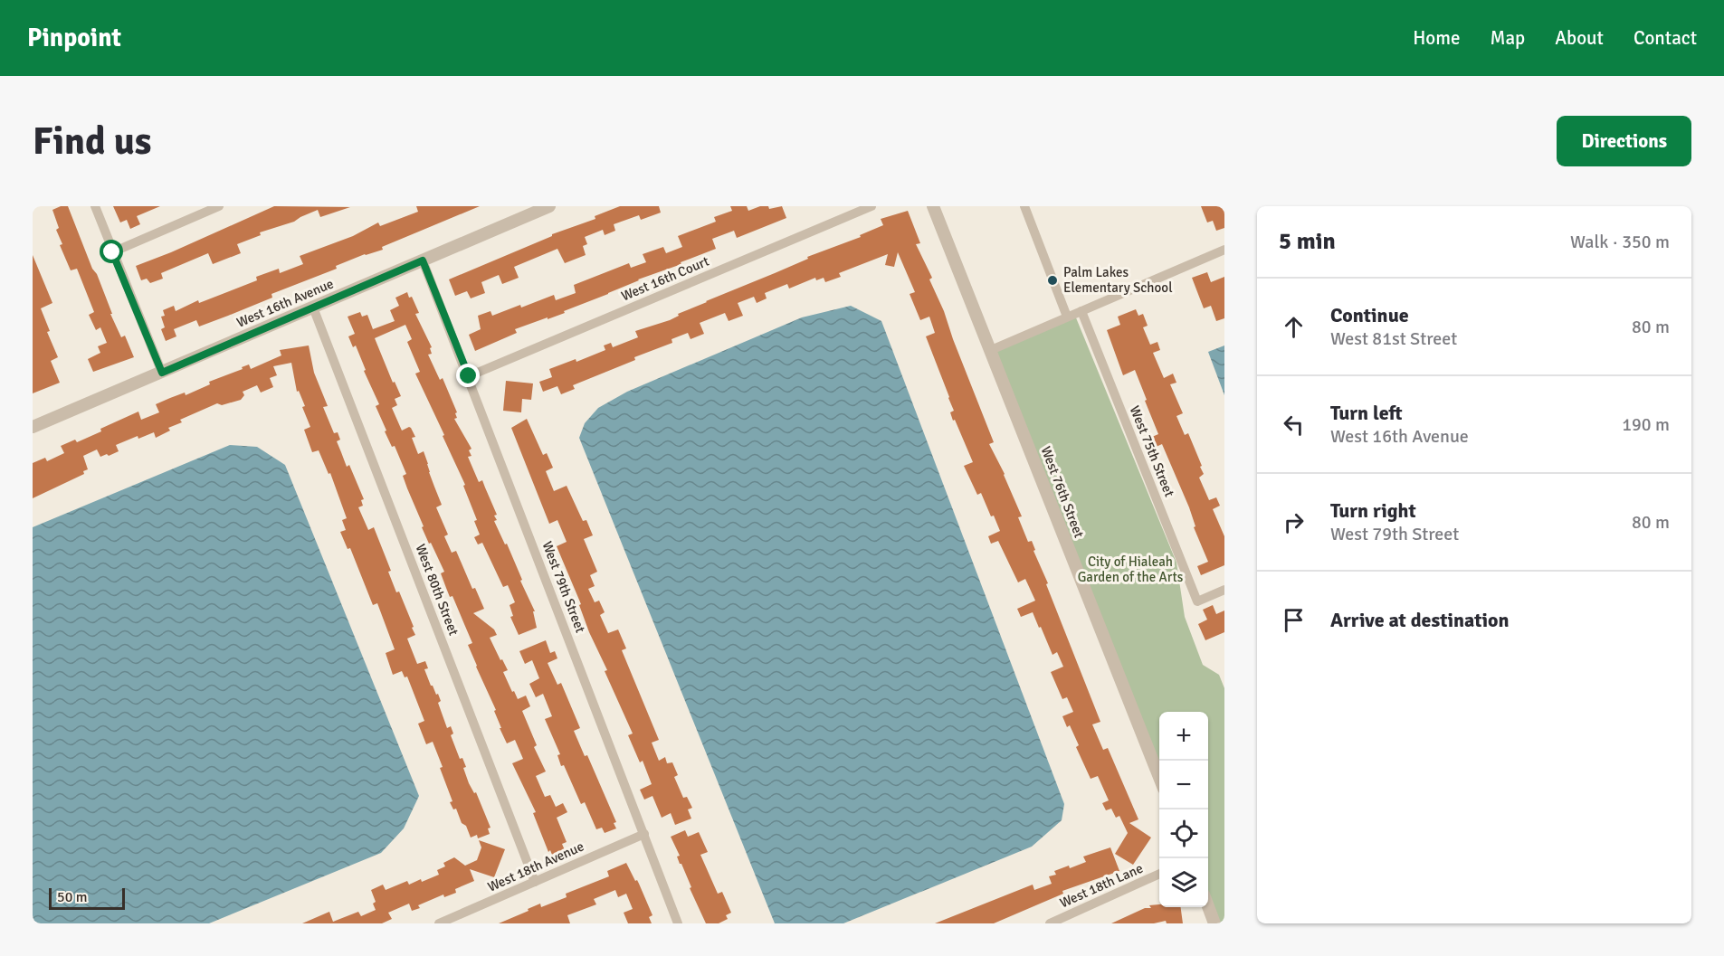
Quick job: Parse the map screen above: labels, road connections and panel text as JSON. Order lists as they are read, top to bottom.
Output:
{
  "streets": {
    "street": [
      "West 16th Court",
      "West 16th Avenue",
      "West 75th Street",
      "West 76th Street",
      "West 79th Street",
      "West 80th Street",
      "West 18th Avenue",
      "West 18th Lane"
    ]
  },
  "crossings": [
    ["West 16th Court", "West 79th Street"],
    ["West 16th Avenue", "West 79th Street"],
    ["West 16th Avenue", "West 80th Street"],
    ["West 79th Street", "West 18th Avenue"],
    ["West 80th Street", "West 18th Avenue"]
  ],
  "parks": ["City of Hialeah Garden of the Arts"],
  "places": ["Palm Lakes Elementary School"],
  "scale_bar": "50 m",
  "page": {
    "header": "Pinpoint",
    "nav": [
      "Home",
      "Map",
      "About",
      "Contact"
    ],
    "buttons": "Directions",
    "title": "Find us",
    "heading": ["5 min", "Walk · 350 m"],
    "list": [
      ["Continue", "West 81st Street", "80 m"],
      ["Turn left", "West 16th Avenue", "190 m"],
      ["Turn right", "West 79th Street", "80 m"],
      "Arrive at destination"
    ],
    "map_buttons": ["+", "−"],
    "scale": "50 m"
  }
}
